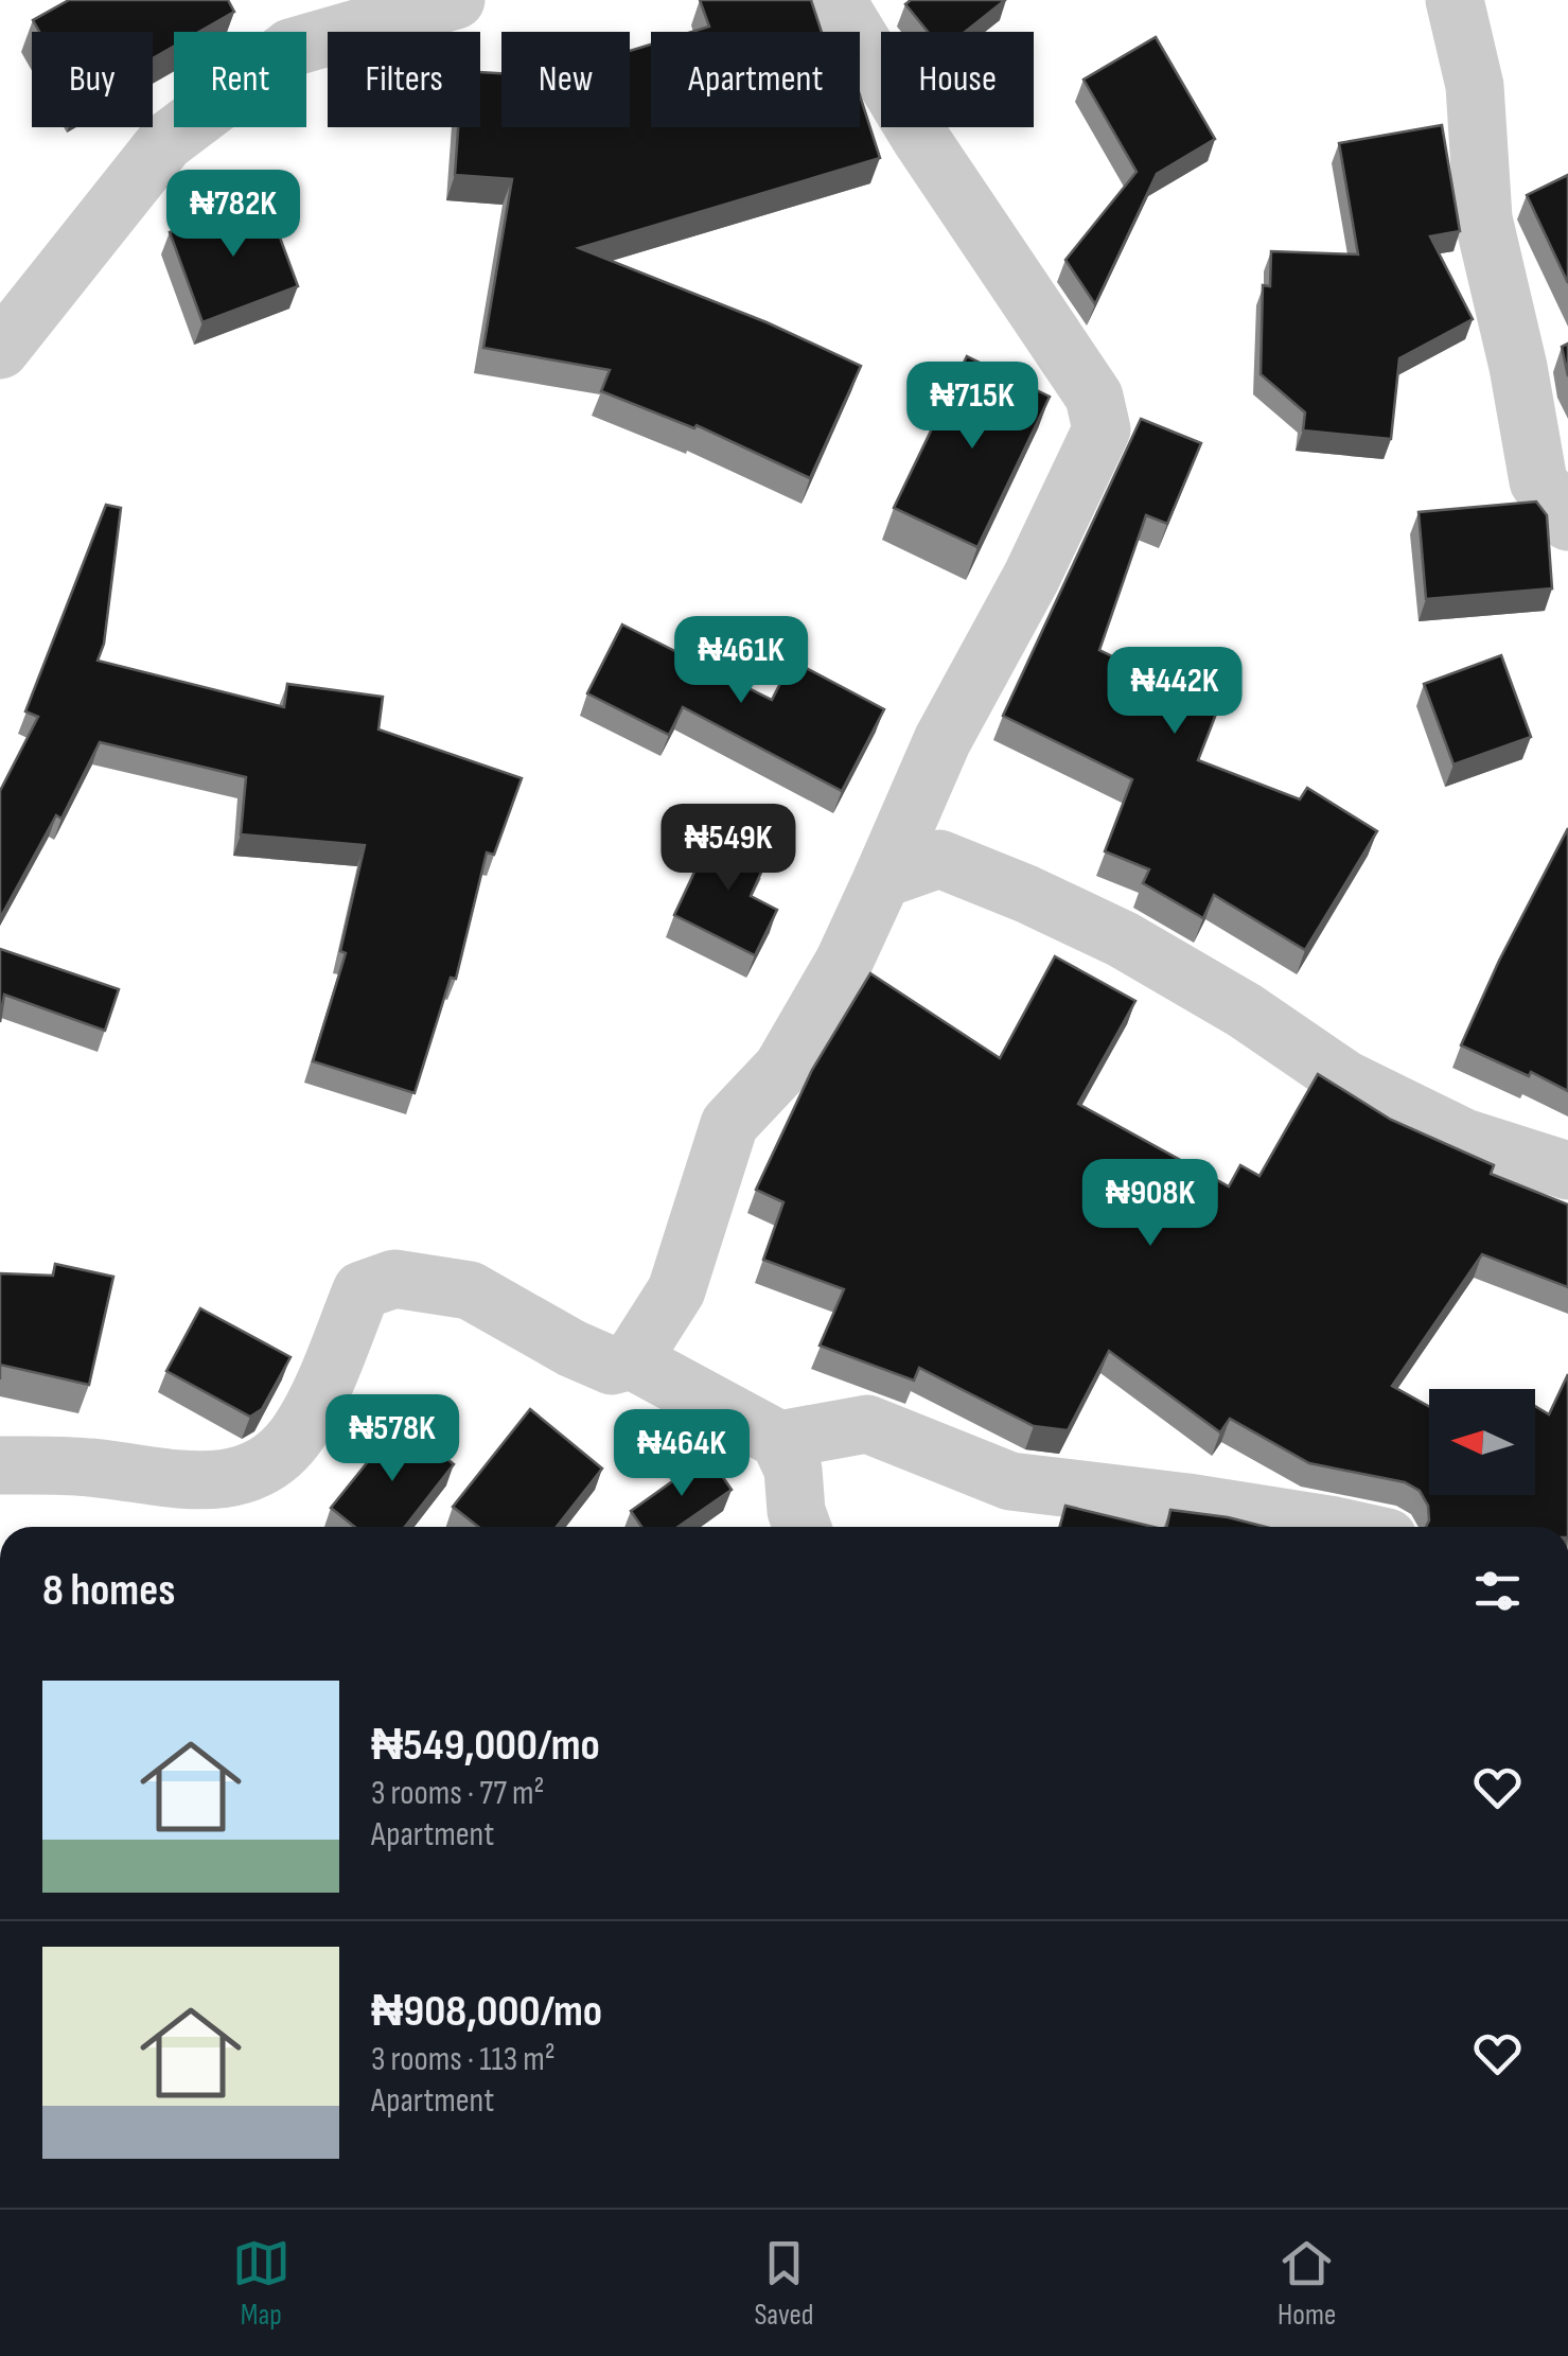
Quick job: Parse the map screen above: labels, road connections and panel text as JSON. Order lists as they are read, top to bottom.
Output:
{
  "north": "left",
  "page": {
    "chip": [
      "Buy",
      "Rent",
      "Filters",
      "New",
      "Apartment",
      "House"
    ],
    "price": [
      "₦782K",
      "₦715K",
      "₦461K",
      "₦442K",
      "₦549K",
      "₦908K",
      "₦578K",
      "₦464K"
    ],
    "heading": "8 homes",
    "list": [
      {
        "name": "₦549,000/mo",
        "note": "3 rooms · 77 m² · Apartment"
      },
      {
        "name": "₦908,000/mo",
        "note": "3 rooms · 113 m² · Apartment"
      }
    ],
    "tabs": ["Map", "Saved", "Home"]
  }
}
